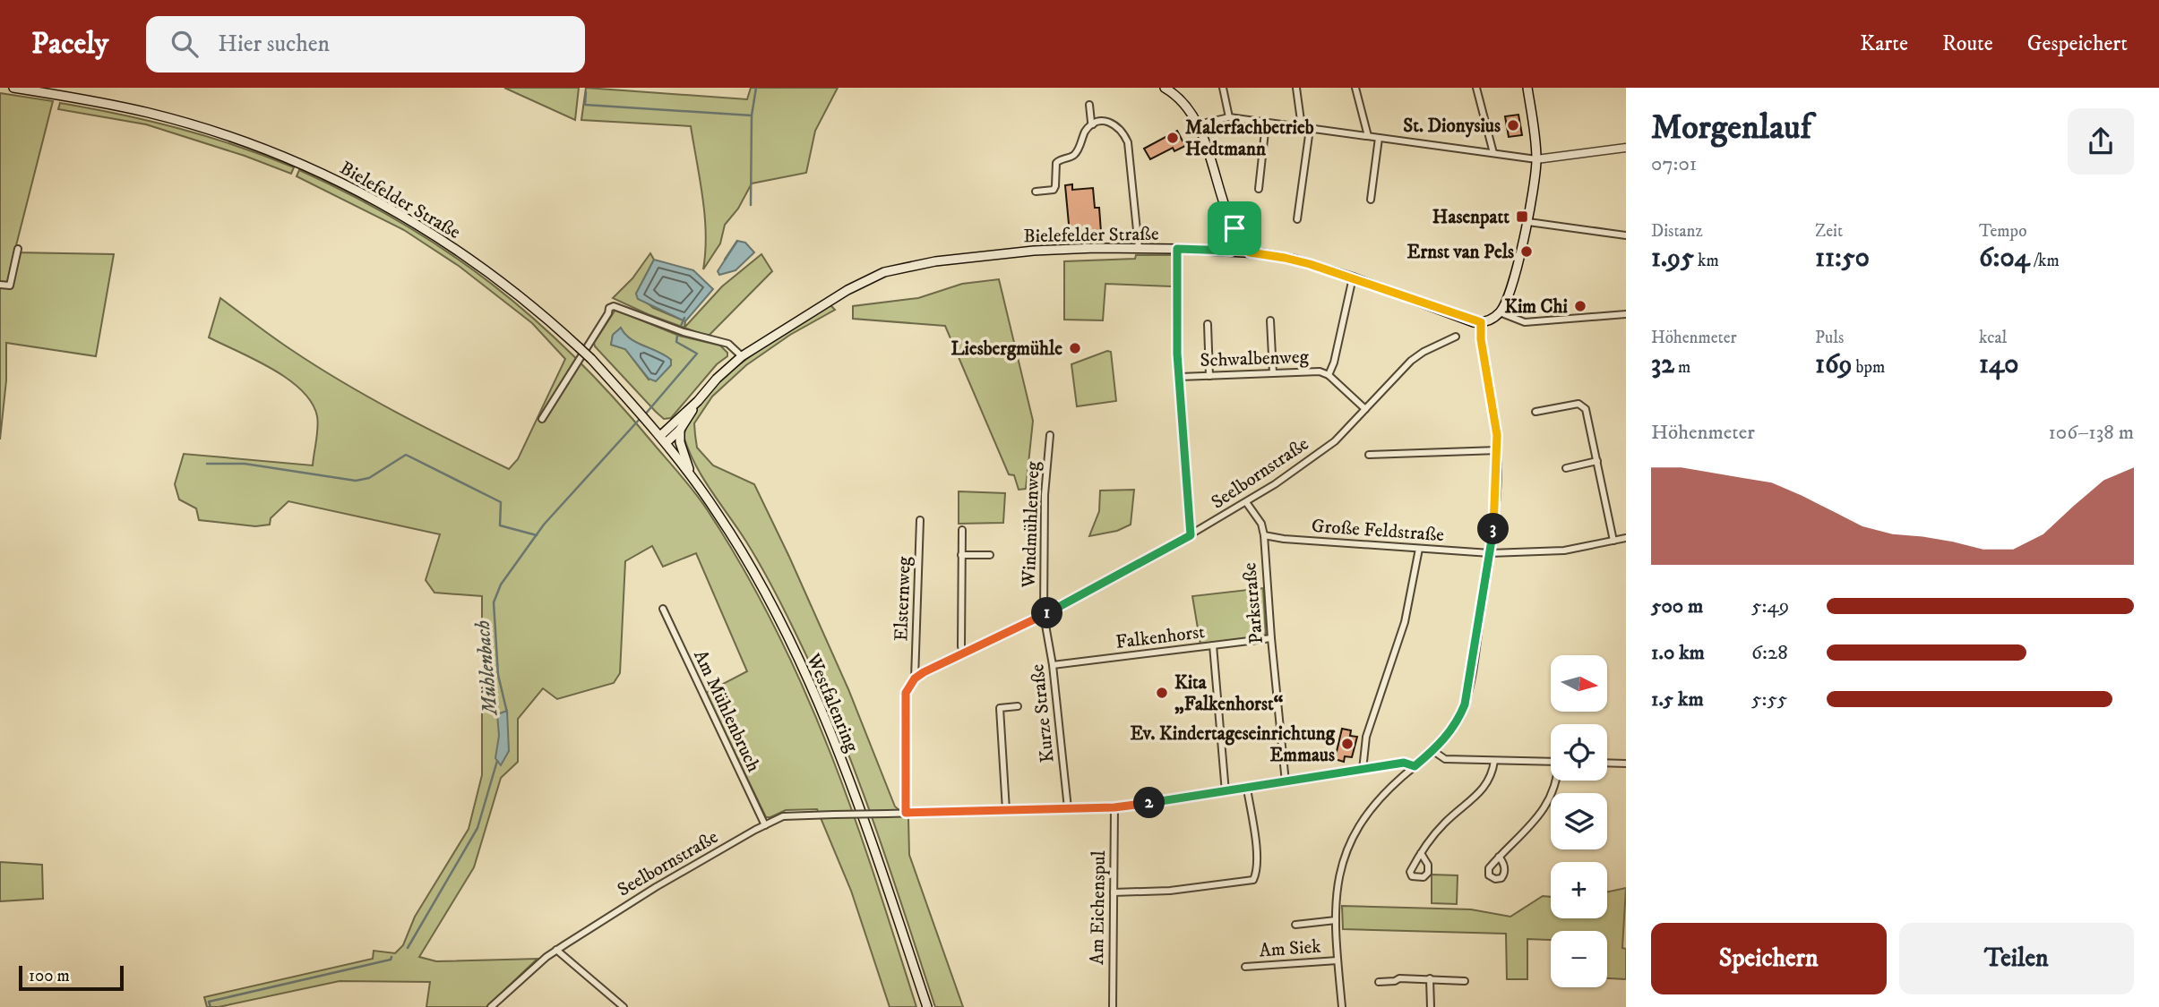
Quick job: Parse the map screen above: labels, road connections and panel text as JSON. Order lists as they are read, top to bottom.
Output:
{
  "streets": {
    "main road": ["Bielefelder Straße", "Westfalenring"],
    "street": [
      "Schwalbenweg",
      "Seelbornstraße",
      "Windmühlenweg",
      "Große Feldstraße",
      "Elsternweg",
      "Parkstraße",
      "Falkenhorst",
      "Am Mühlenbruch",
      "Kurze Straße",
      "Am Eichenspul",
      "Am Siek"
    ]
  },
  "crossings": [
    ["Bielefelder Straße", "Westfalenring"],
    ["Seelbornstraße", "Windmühlenweg"],
    ["Seelbornstraße", "Elsternweg"],
    ["Seelbornstraße", "Parkstraße"],
    ["Seelbornstraße", "Am Mühlenbruch"],
    ["Seelbornstraße", "Kurze Straße"],
    ["Seelbornstraße", "Am Eichenspul"],
    ["Windmühlenweg", "Kurze Straße"],
    ["Große Feldstraße", "Parkstraße"],
    ["Parkstraße", "Falkenhorst"],
    ["Falkenhorst", "Kurze Straße"]
  ],
  "water": ["Mühlenbach"],
  "places": {
    "other": [
      "St. Dionysius",
      "Malerfachbetrieb Hedtmann",
      "Ernst van Pels",
      "Kim Chi",
      "Liesbergmühle",
      "Kita „Falkenhorst“",
      "Ev. Kindertageseinrichtung Emmaus"
    ],
    "transit": ["Hasenpatt"]
  },
  "scale_bar": "100 m",
  "north": "right",
  "page": {
    "header": "Pacely",
    "search": "Hier suchen",
    "nav": ["Karte", "Route", "Gespeichert"],
    "heading": ["Morgenlauf", "07:01"],
    "stats": [
      ["Distanz", "1.95 km"],
      ["Zeit", "11:50"],
      ["Tempo", "6:04 /km"],
      ["Höhenmeter", "32 m"],
      ["Puls", "169 bpm"],
      ["kcal", "140"]
    ],
    "chart": ["Höhenmeter", "106–138 m"],
    "pins": ["3", "1", "2"],
    "list": [
      {
        "name": "500 m",
        "note": "5:49"
      },
      {
        "name": "1.0 km",
        "note": "6:28"
      },
      {
        "name": "1.5 km",
        "note": "5:55"
      }
    ],
    "map_buttons": ["+", "−"],
    "buttons": ["Speichern", "Teilen"],
    "scale": "100 m"
  }
}
